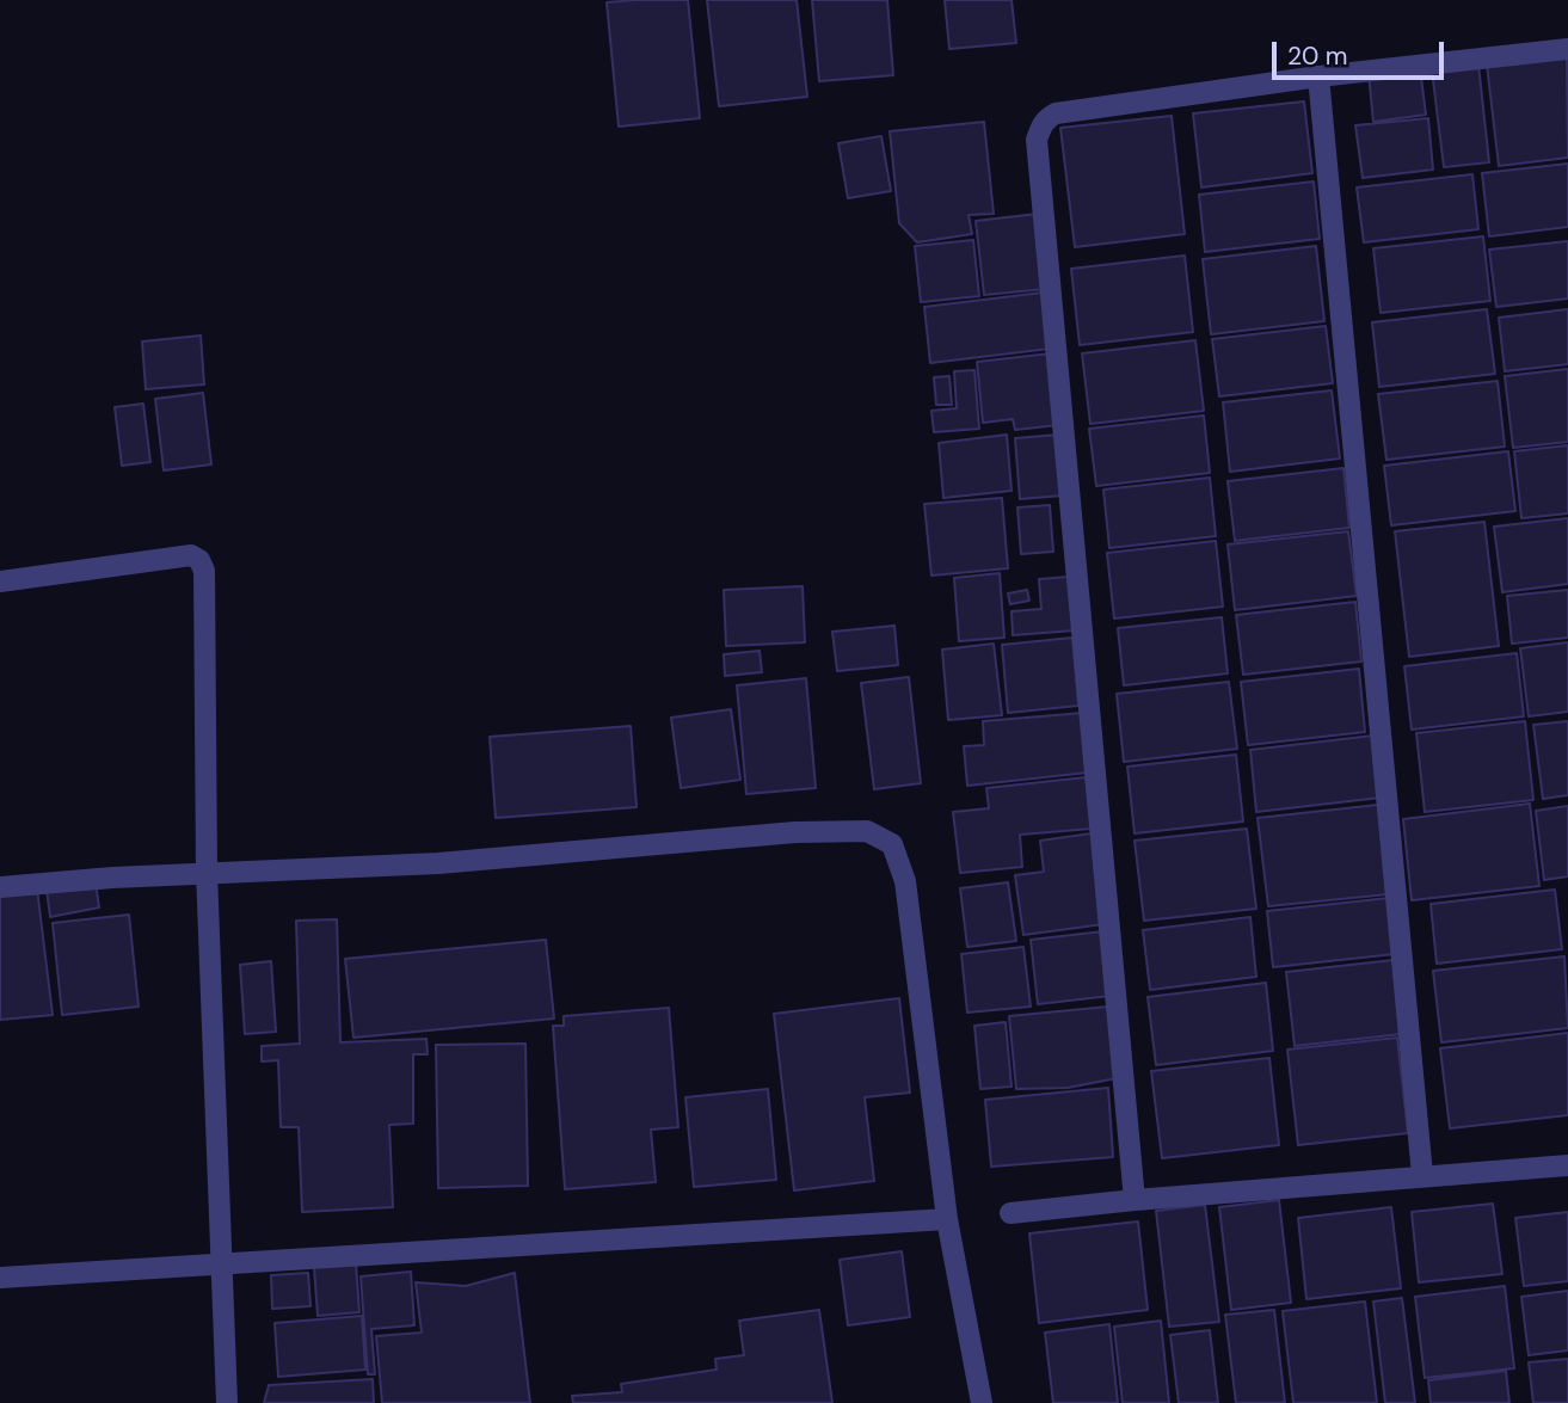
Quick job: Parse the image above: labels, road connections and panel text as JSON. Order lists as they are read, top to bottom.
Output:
{
  "scale_bar": "20 m"
}
